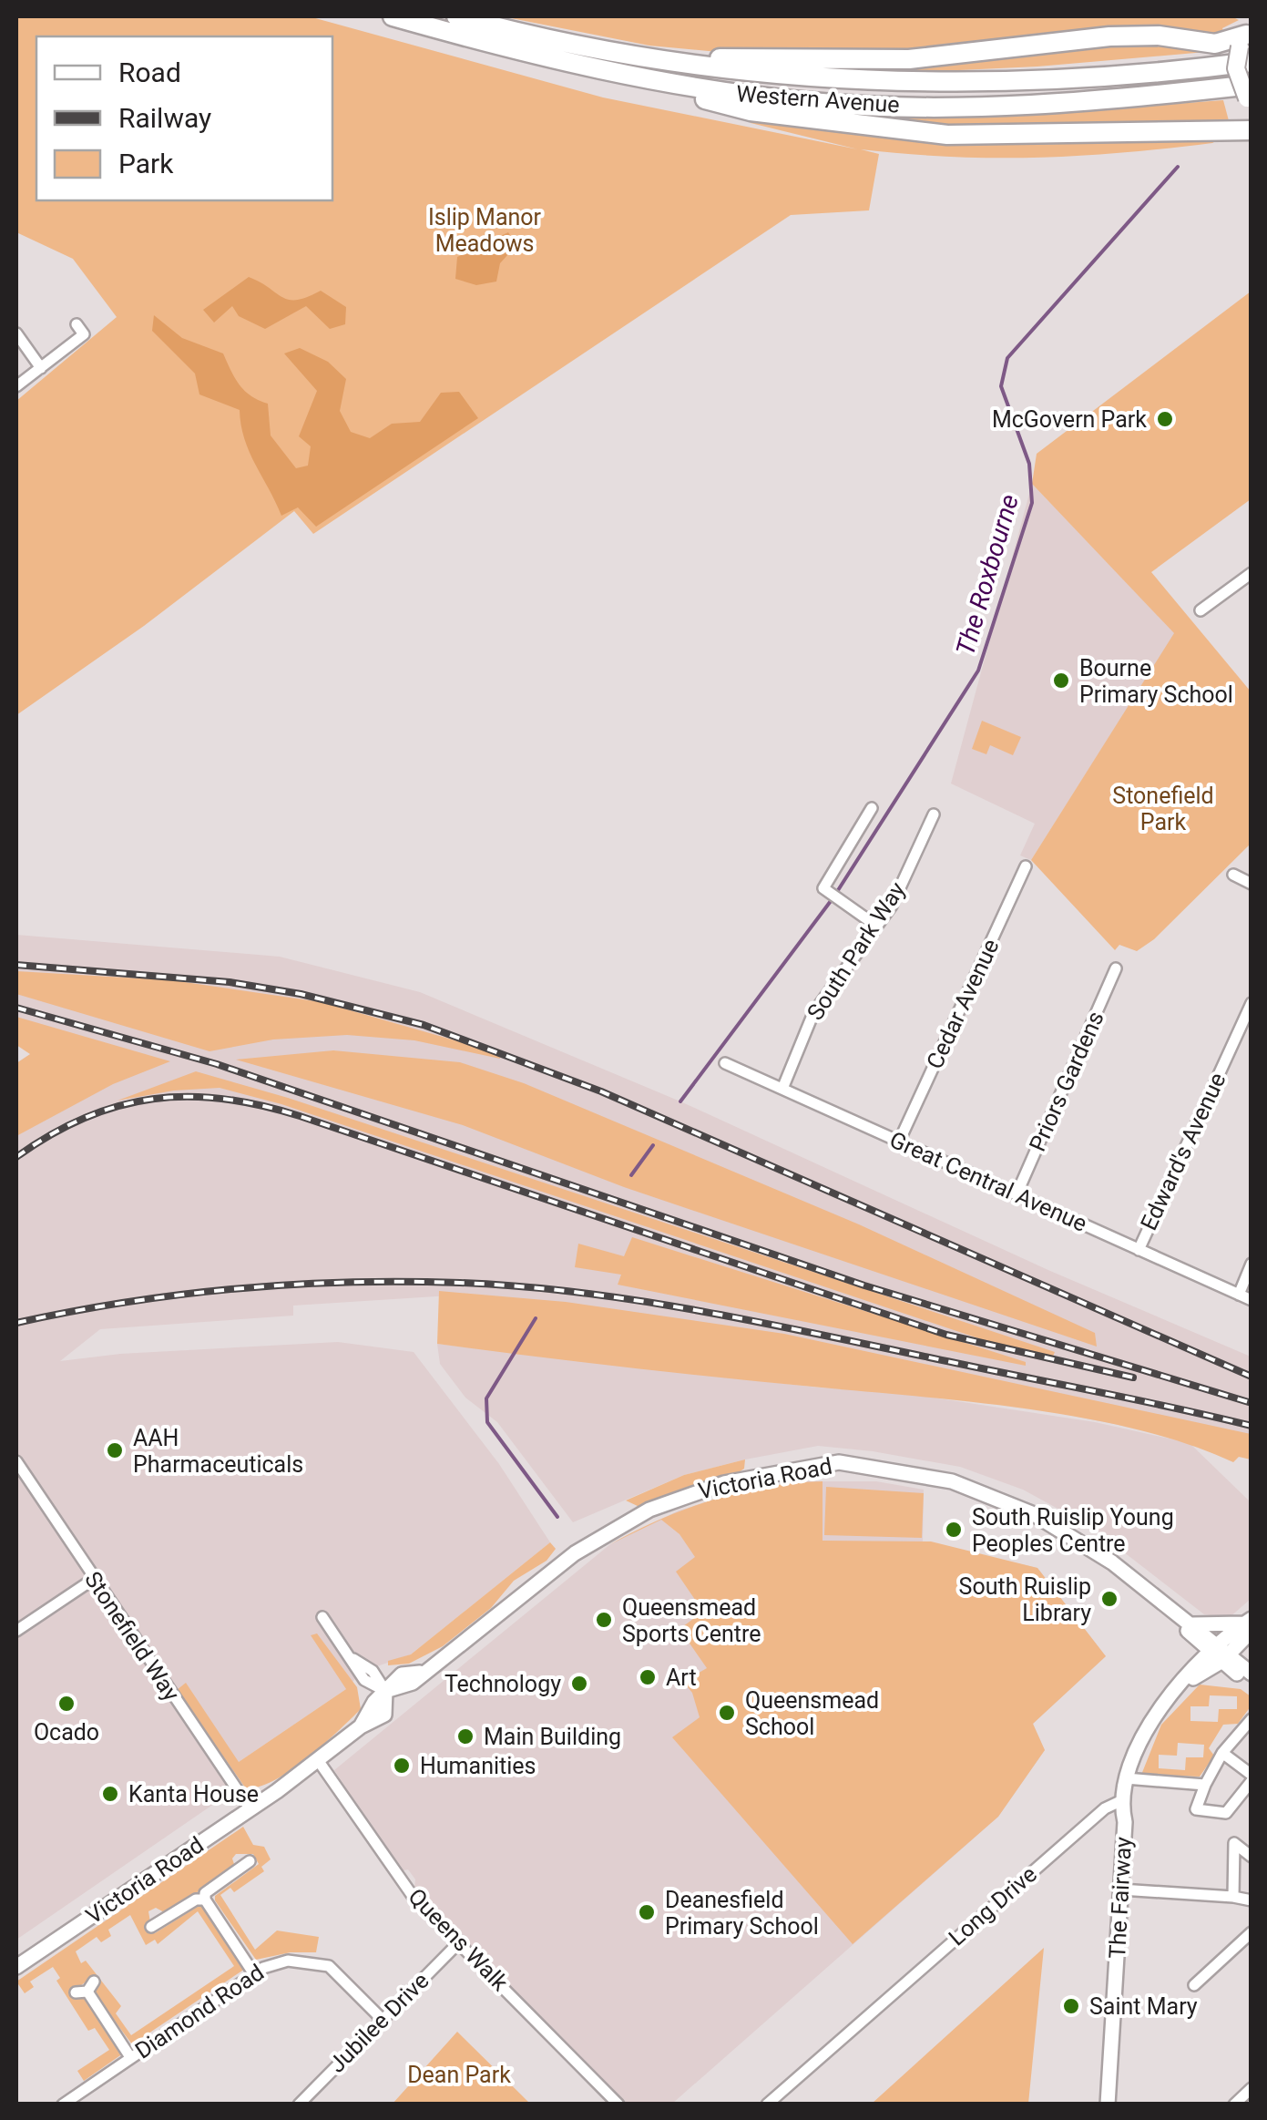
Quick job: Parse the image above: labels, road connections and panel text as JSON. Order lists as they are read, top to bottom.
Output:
{
  "streets": {
    "highway": ["Western Avenue"],
    "street": [
      "South Park Way",
      "Cedar Avenue",
      "Priors Gardens",
      "Edward's Avenue",
      "Great Central Avenue",
      "Victoria Road",
      "Stonefield Way",
      "The Fairway",
      "Long Drive",
      "Queens Walk",
      "Diamond Road",
      "Jubilee Drive"
    ]
  },
  "crossings": [
    ["South Park Way", "Great Central Avenue"],
    ["Cedar Avenue", "Great Central Avenue"],
    ["Priors Gardens", "Great Central Avenue"],
    ["Edward's Avenue", "Great Central Avenue"],
    ["Victoria Road", "Stonefield Way"],
    ["Victoria Road", "Queens Walk"],
    ["The Fairway", "Long Drive"],
    ["Queens Walk", "Jubilee Drive"],
    ["Diamond Road", "Jubilee Drive"]
  ],
  "water": ["The Roxbourne"],
  "parks": ["Islip Manor Meadows", "Stonefield Park", "Dean Park"],
  "places": [
    "McGovern Park",
    "Bourne Primary School",
    "AAH Pharmaceuticals",
    "South Ruislip Young Peoples Centre",
    "South Ruislip Library",
    "Queensmead Sports Centre",
    "Art",
    "Technology",
    "Ocado",
    "Queensmead School",
    "Main Building",
    "Humanities",
    "Kanta House",
    "Deanesfield Primary School",
    "Saint Mary"
  ],
  "legend": ["Road", "Railway", "Park"]
}
